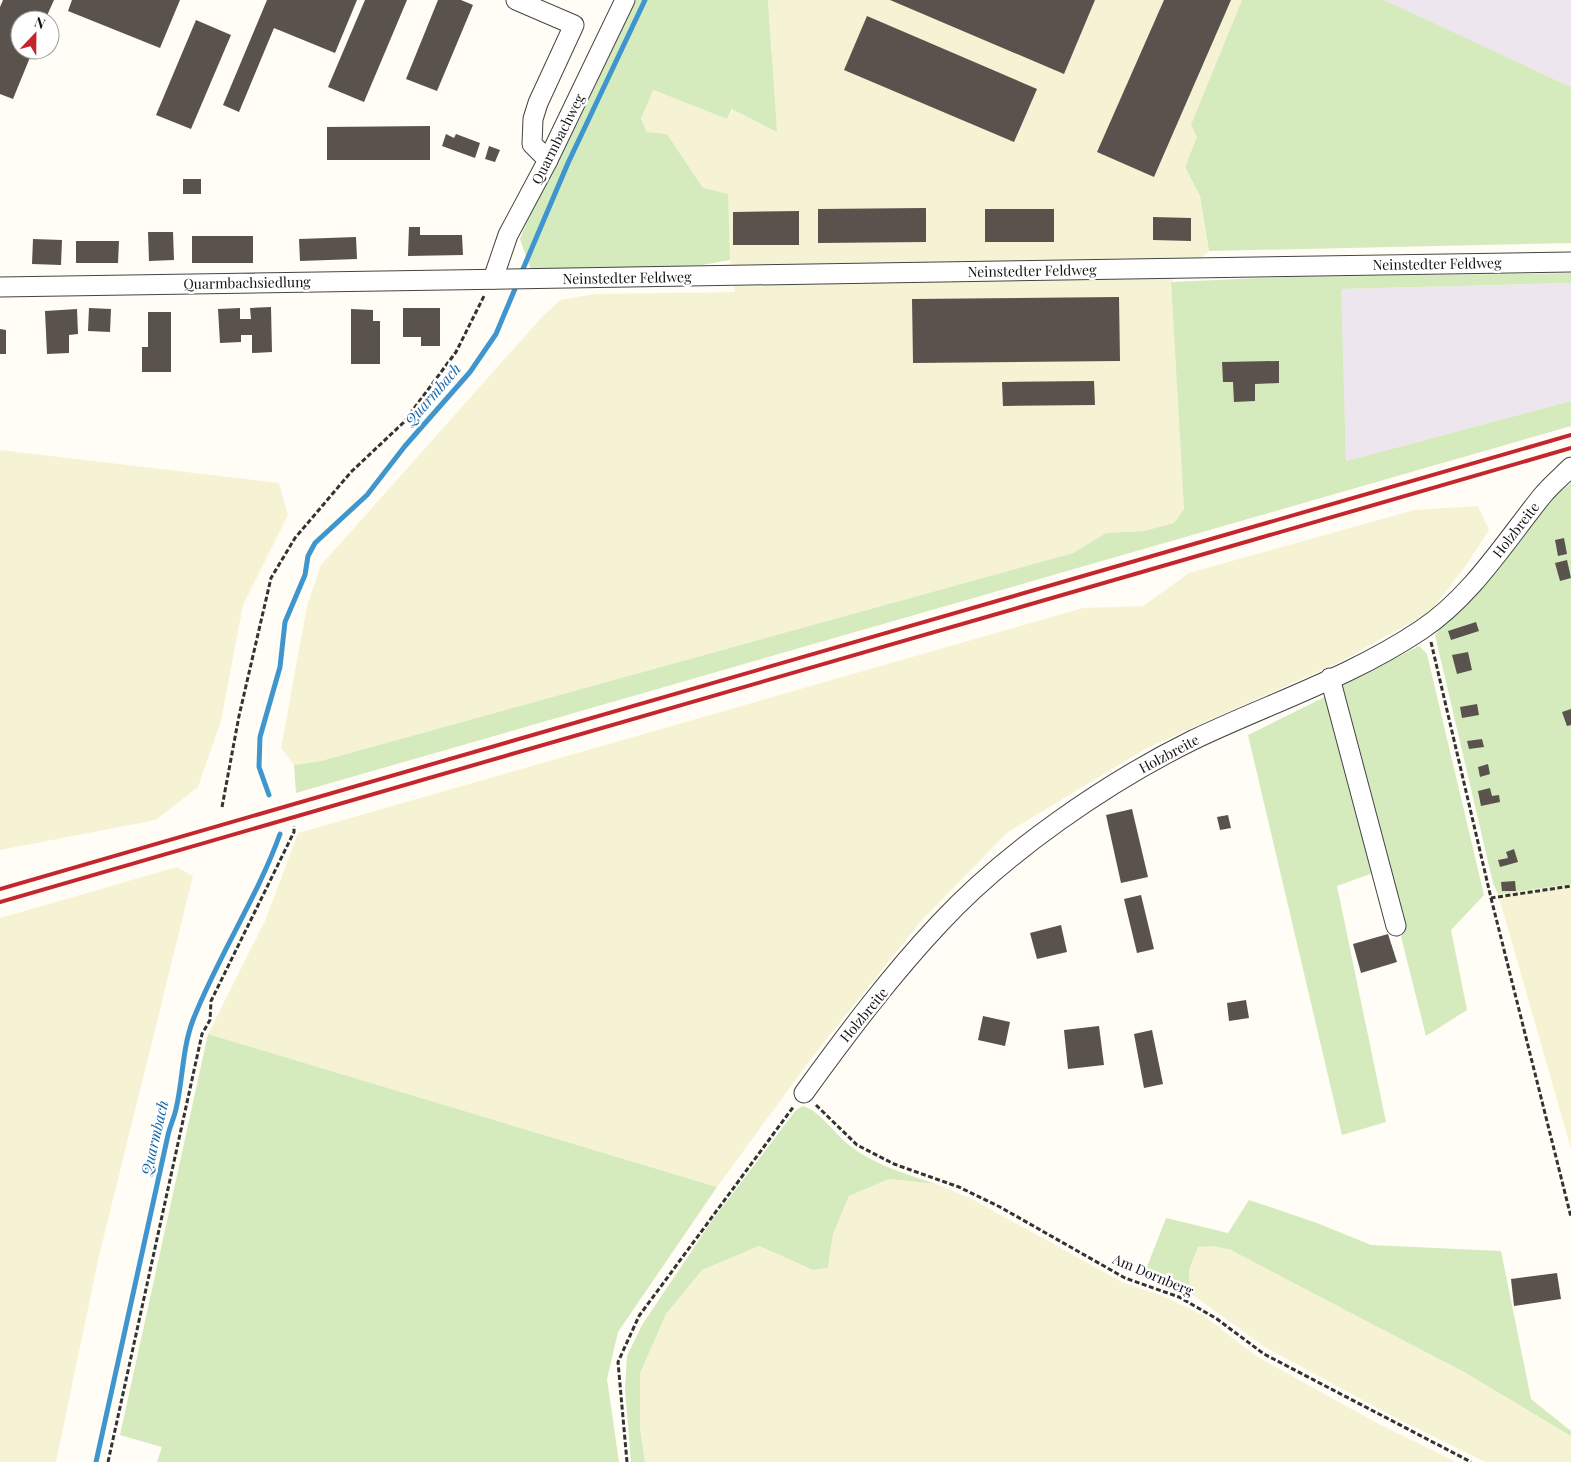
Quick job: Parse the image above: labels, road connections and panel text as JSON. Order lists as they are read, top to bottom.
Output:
{
  "streets": {
    "street": [
      "Quarmbachweg",
      "Neinstedter Feldweg",
      "Quarmbachsiedlung",
      "Holzbreite"
    ],
    "path": ["Am Dornberg"]
  },
  "crossings": [
    ["Quarmbachweg", "Neinstedter Feldweg"],
    ["Quarmbachweg", "Quarmbachsiedlung"],
    ["Neinstedter Feldweg", "Quarmbachsiedlung"],
    ["Holzbreite", "Am Dornberg"]
  ],
  "water": ["Quarmbach"],
  "north": "top"
}
